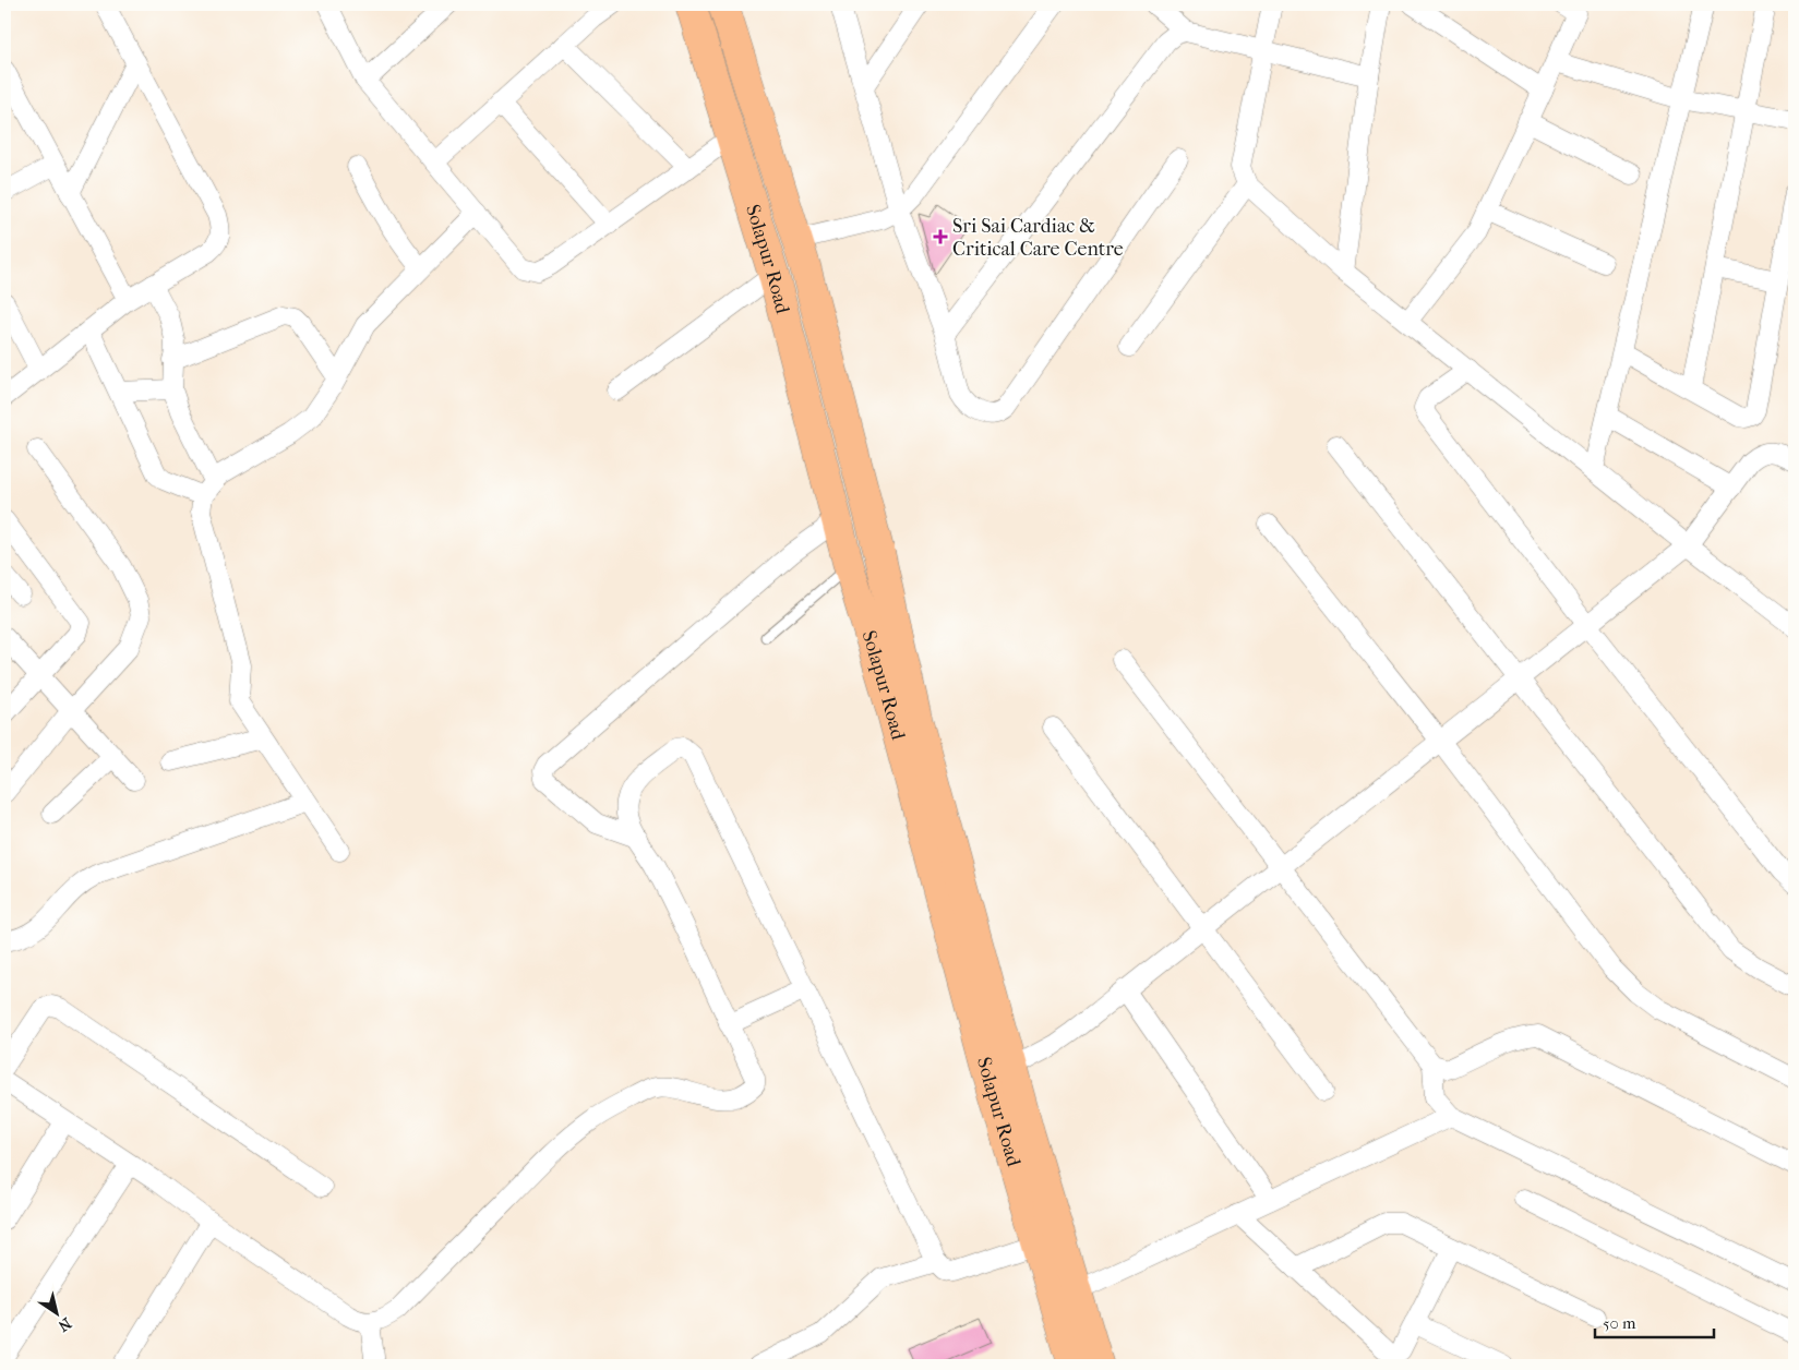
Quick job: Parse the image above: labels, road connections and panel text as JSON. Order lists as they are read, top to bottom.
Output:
{
  "streets": {
    "main road": ["Solapur Road"]
  },
  "places": {
    "health": ["Sri Sai Cardiac & Critical Care Centre"]
  },
  "scale_bar": "50 m",
  "north": "bottom right"
}
